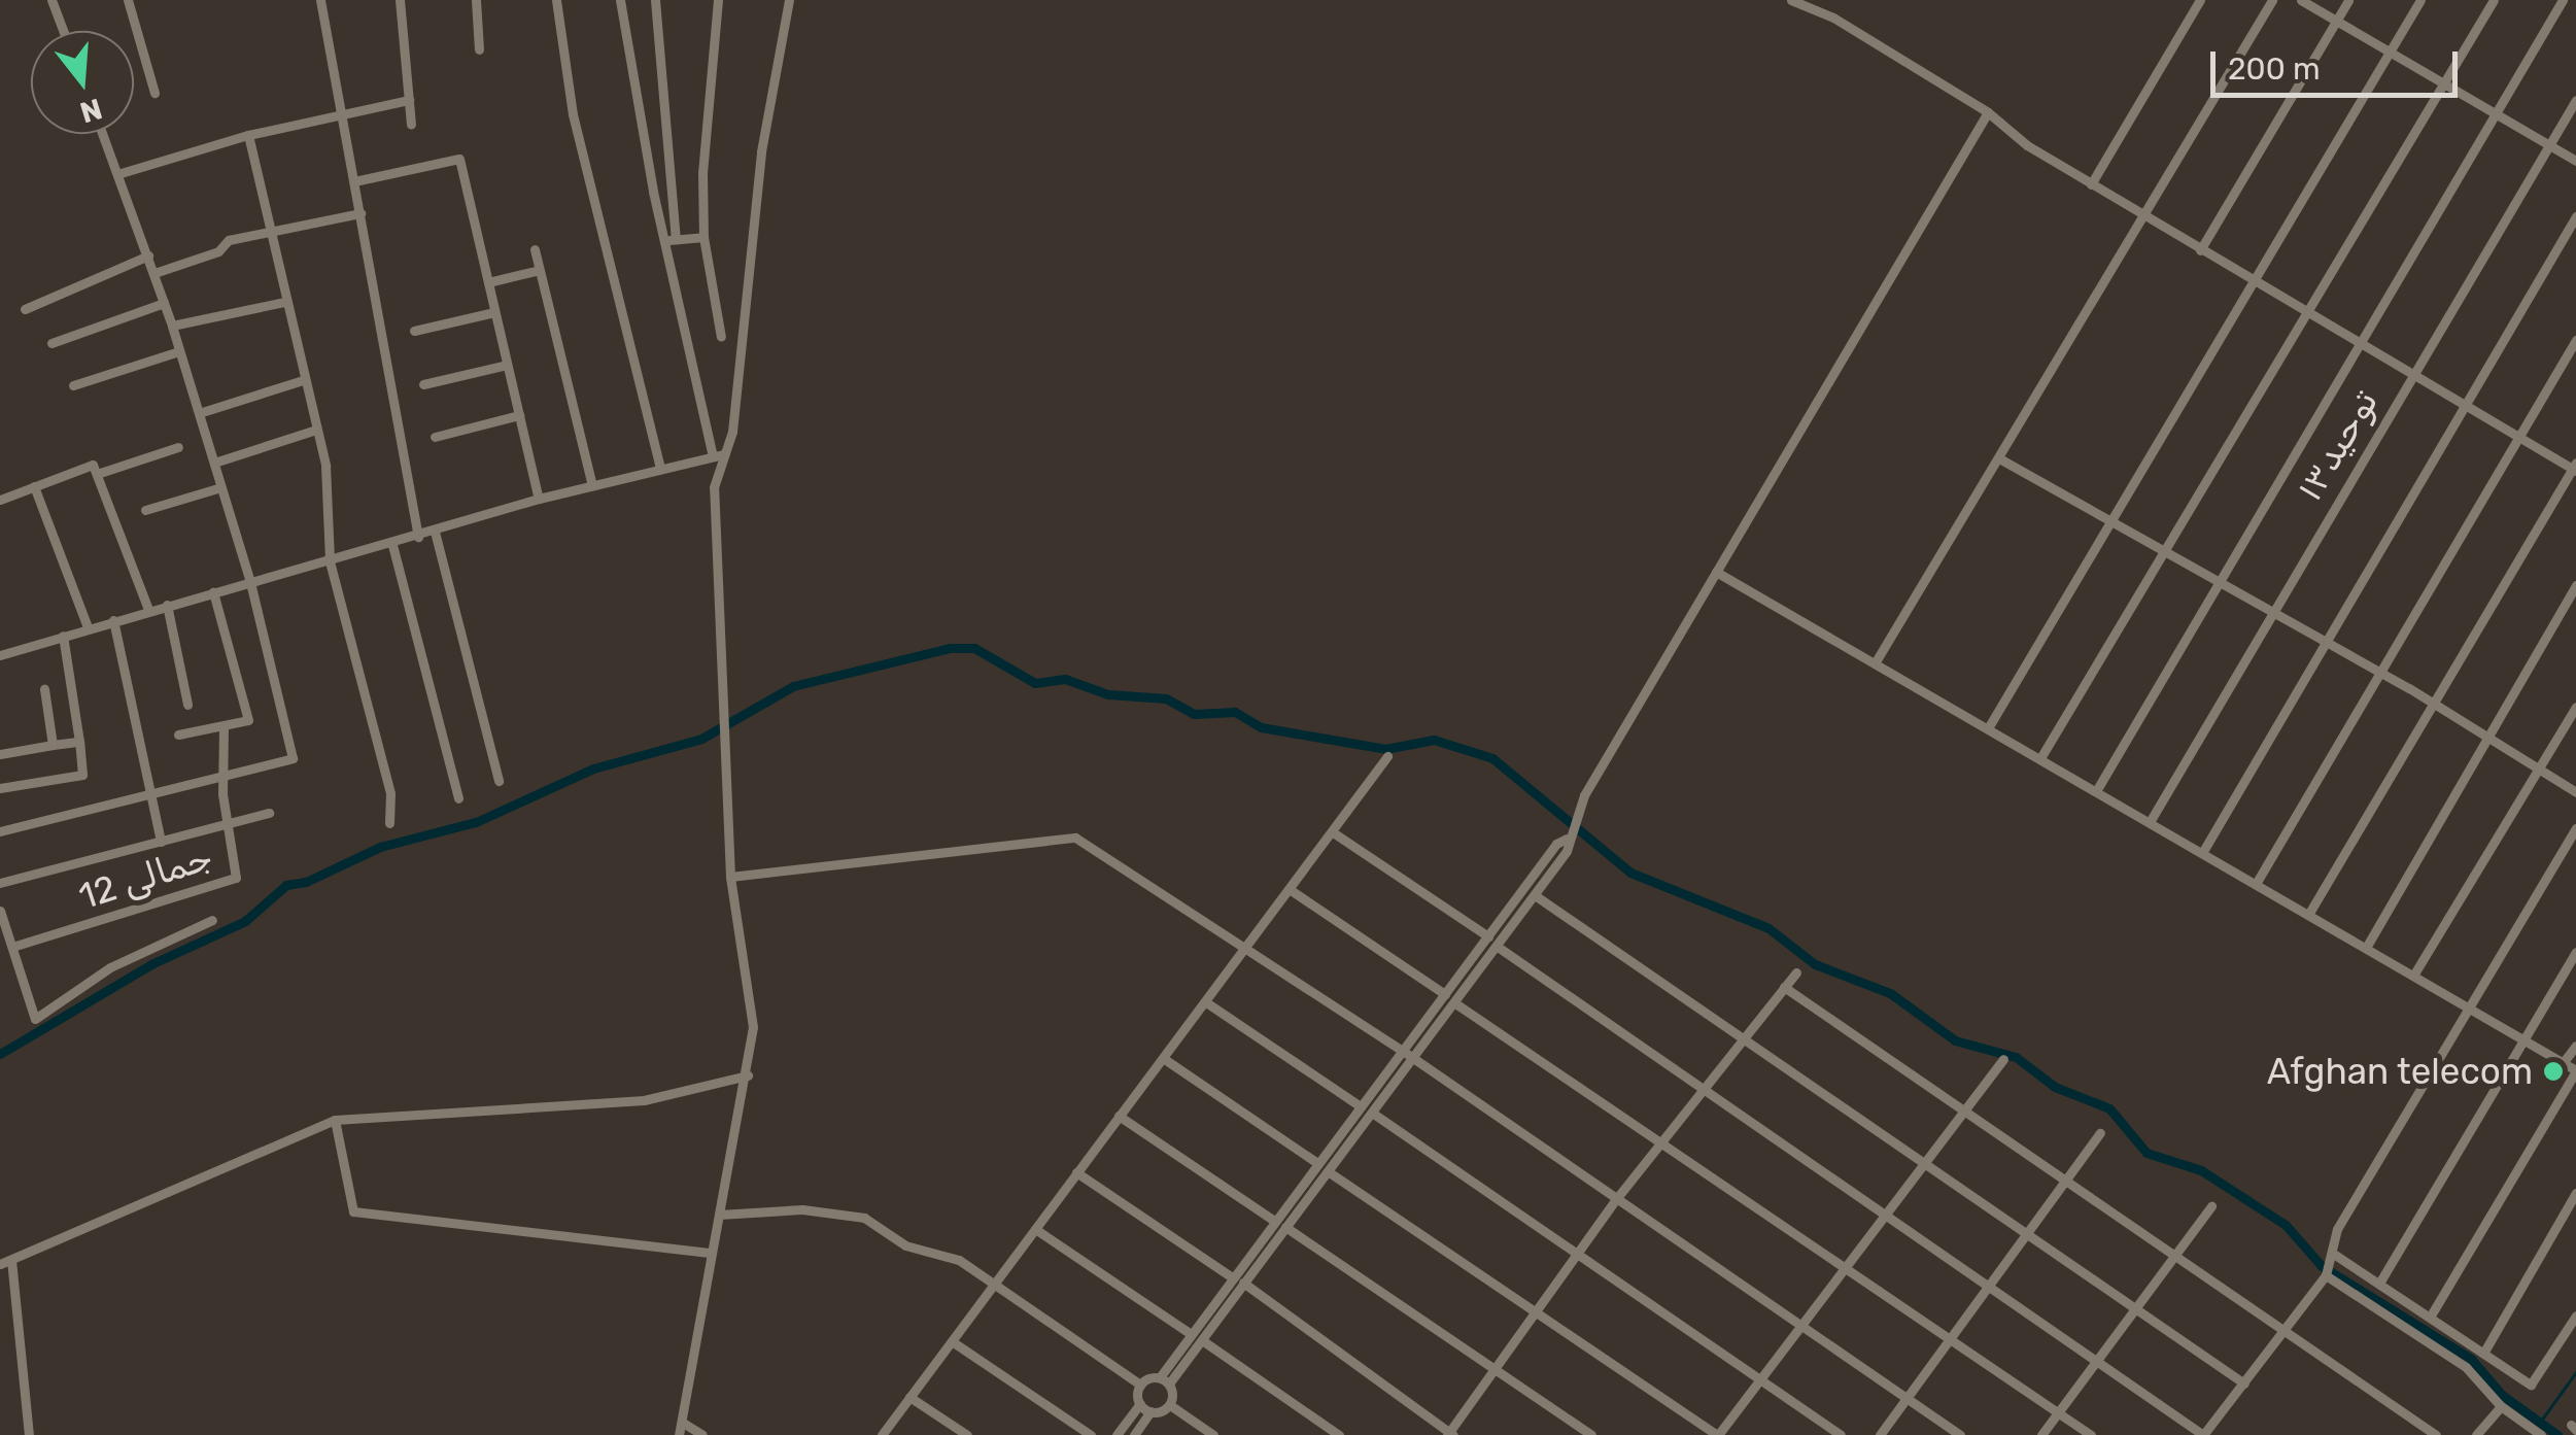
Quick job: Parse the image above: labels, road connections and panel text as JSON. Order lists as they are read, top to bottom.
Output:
{
  "streets": {
    "street": ["توحید۱۳", "جمالی 12"]
  },
  "places": ["Afghan telecom"],
  "scale_bar": "200 m",
  "north": "bottom"
}
